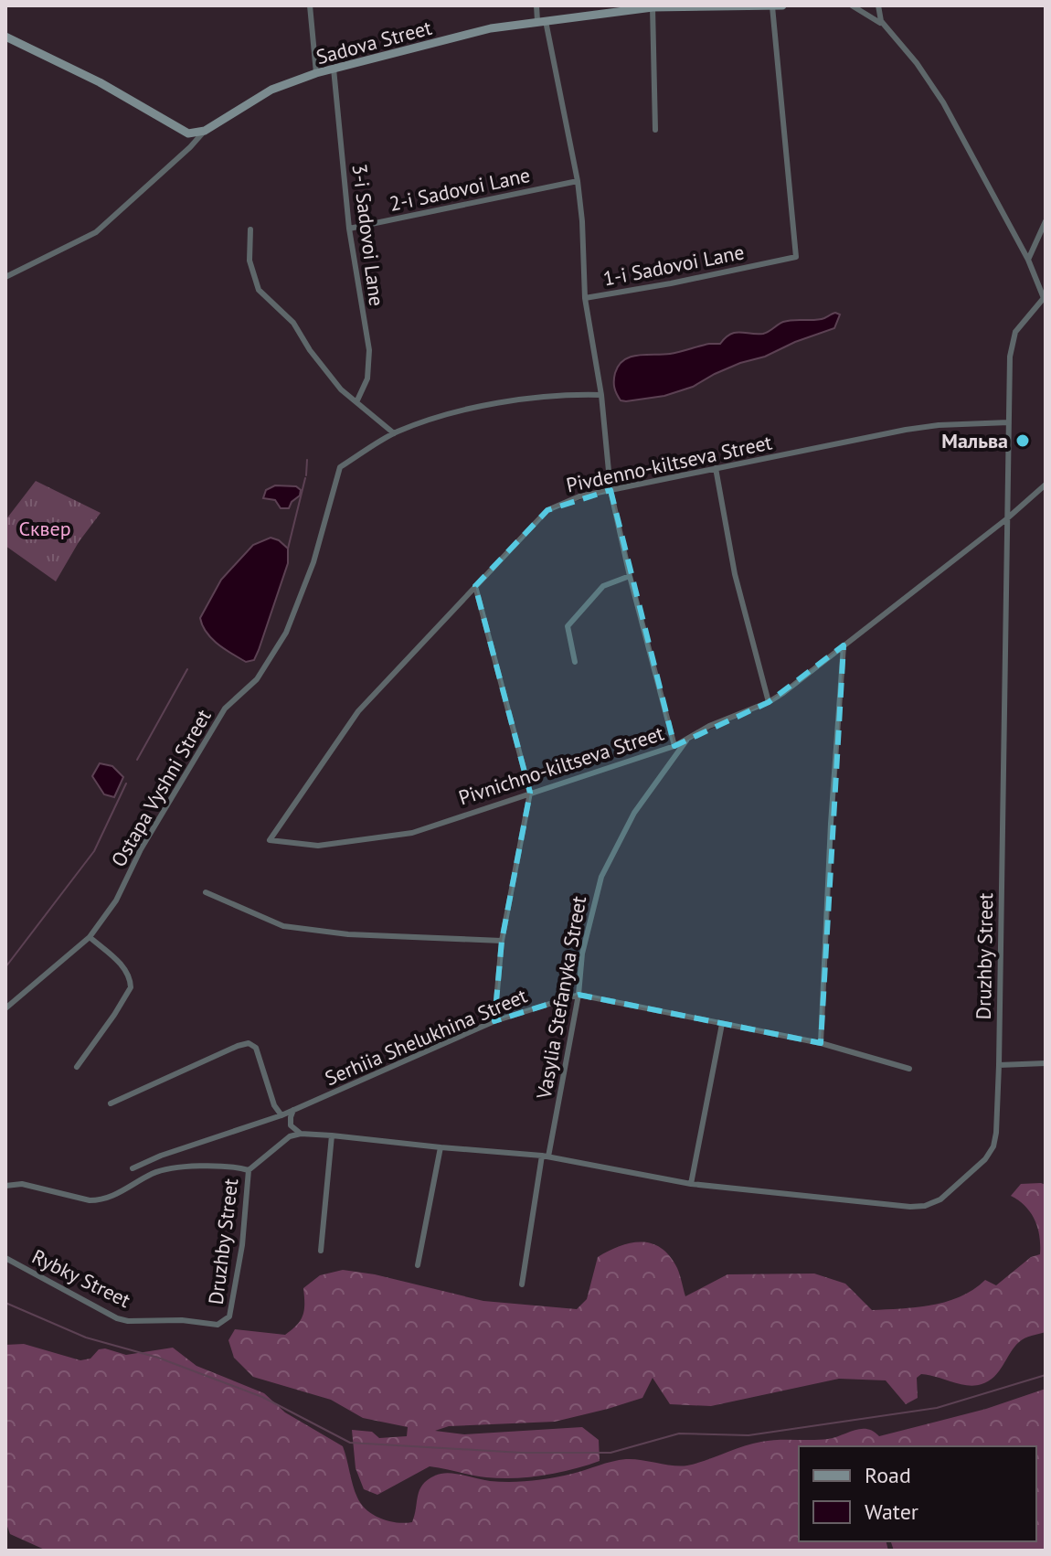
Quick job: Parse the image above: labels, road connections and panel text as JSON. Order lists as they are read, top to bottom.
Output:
{
  "streets": {
    "main road": ["Sadova Street"],
    "street": [
      "2-i Sadovoi Lane",
      "3-i Sadovoi Lane",
      "1-i Sadovoi Lane",
      "Pivdenno-kiltseva Street",
      "Pivnichno-kiltseva Street",
      "Ostapa Vyshni Street",
      "Druzhby Street",
      "Vasylia Stefanyka Street",
      "Serhiia Shelukhina Street",
      "Rybky Street"
    ]
  },
  "crossings": [
    ["Sadova Street", "3-i Sadovoi Lane"],
    ["Sadova Street", "1-i Sadovoi Lane"],
    ["2-i Sadovoi Lane", "3-i Sadovoi Lane"],
    ["2-i Sadovoi Lane", "1-i Sadovoi Lane"],
    ["Pivdenno-kiltseva Street", "Pivnichno-kiltseva Street"],
    ["Pivdenno-kiltseva Street", "Druzhby Street"],
    ["Pivnichno-kiltseva Street", "Druzhby Street"],
    ["Pivnichno-kiltseva Street", "Vasylia Stefanyka Street"],
    ["Druzhby Street", "Vasylia Stefanyka Street"],
    ["Druzhby Street", "Rybky Street"],
    ["Vasylia Stefanyka Street", "Serhiia Shelukhina Street"]
  ],
  "parks": ["Сквер"],
  "places": ["Мальва"],
  "legend": ["Road", "Water"]
}
